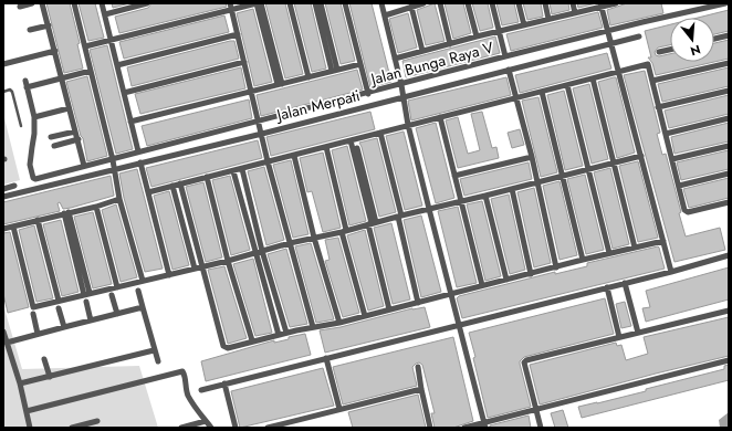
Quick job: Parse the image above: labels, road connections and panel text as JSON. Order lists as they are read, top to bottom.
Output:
{
  "streets": {
    "street": ["Jalan Bunga Raya V", "Jalan Merpati"]
  },
  "north": "bottom"
}
